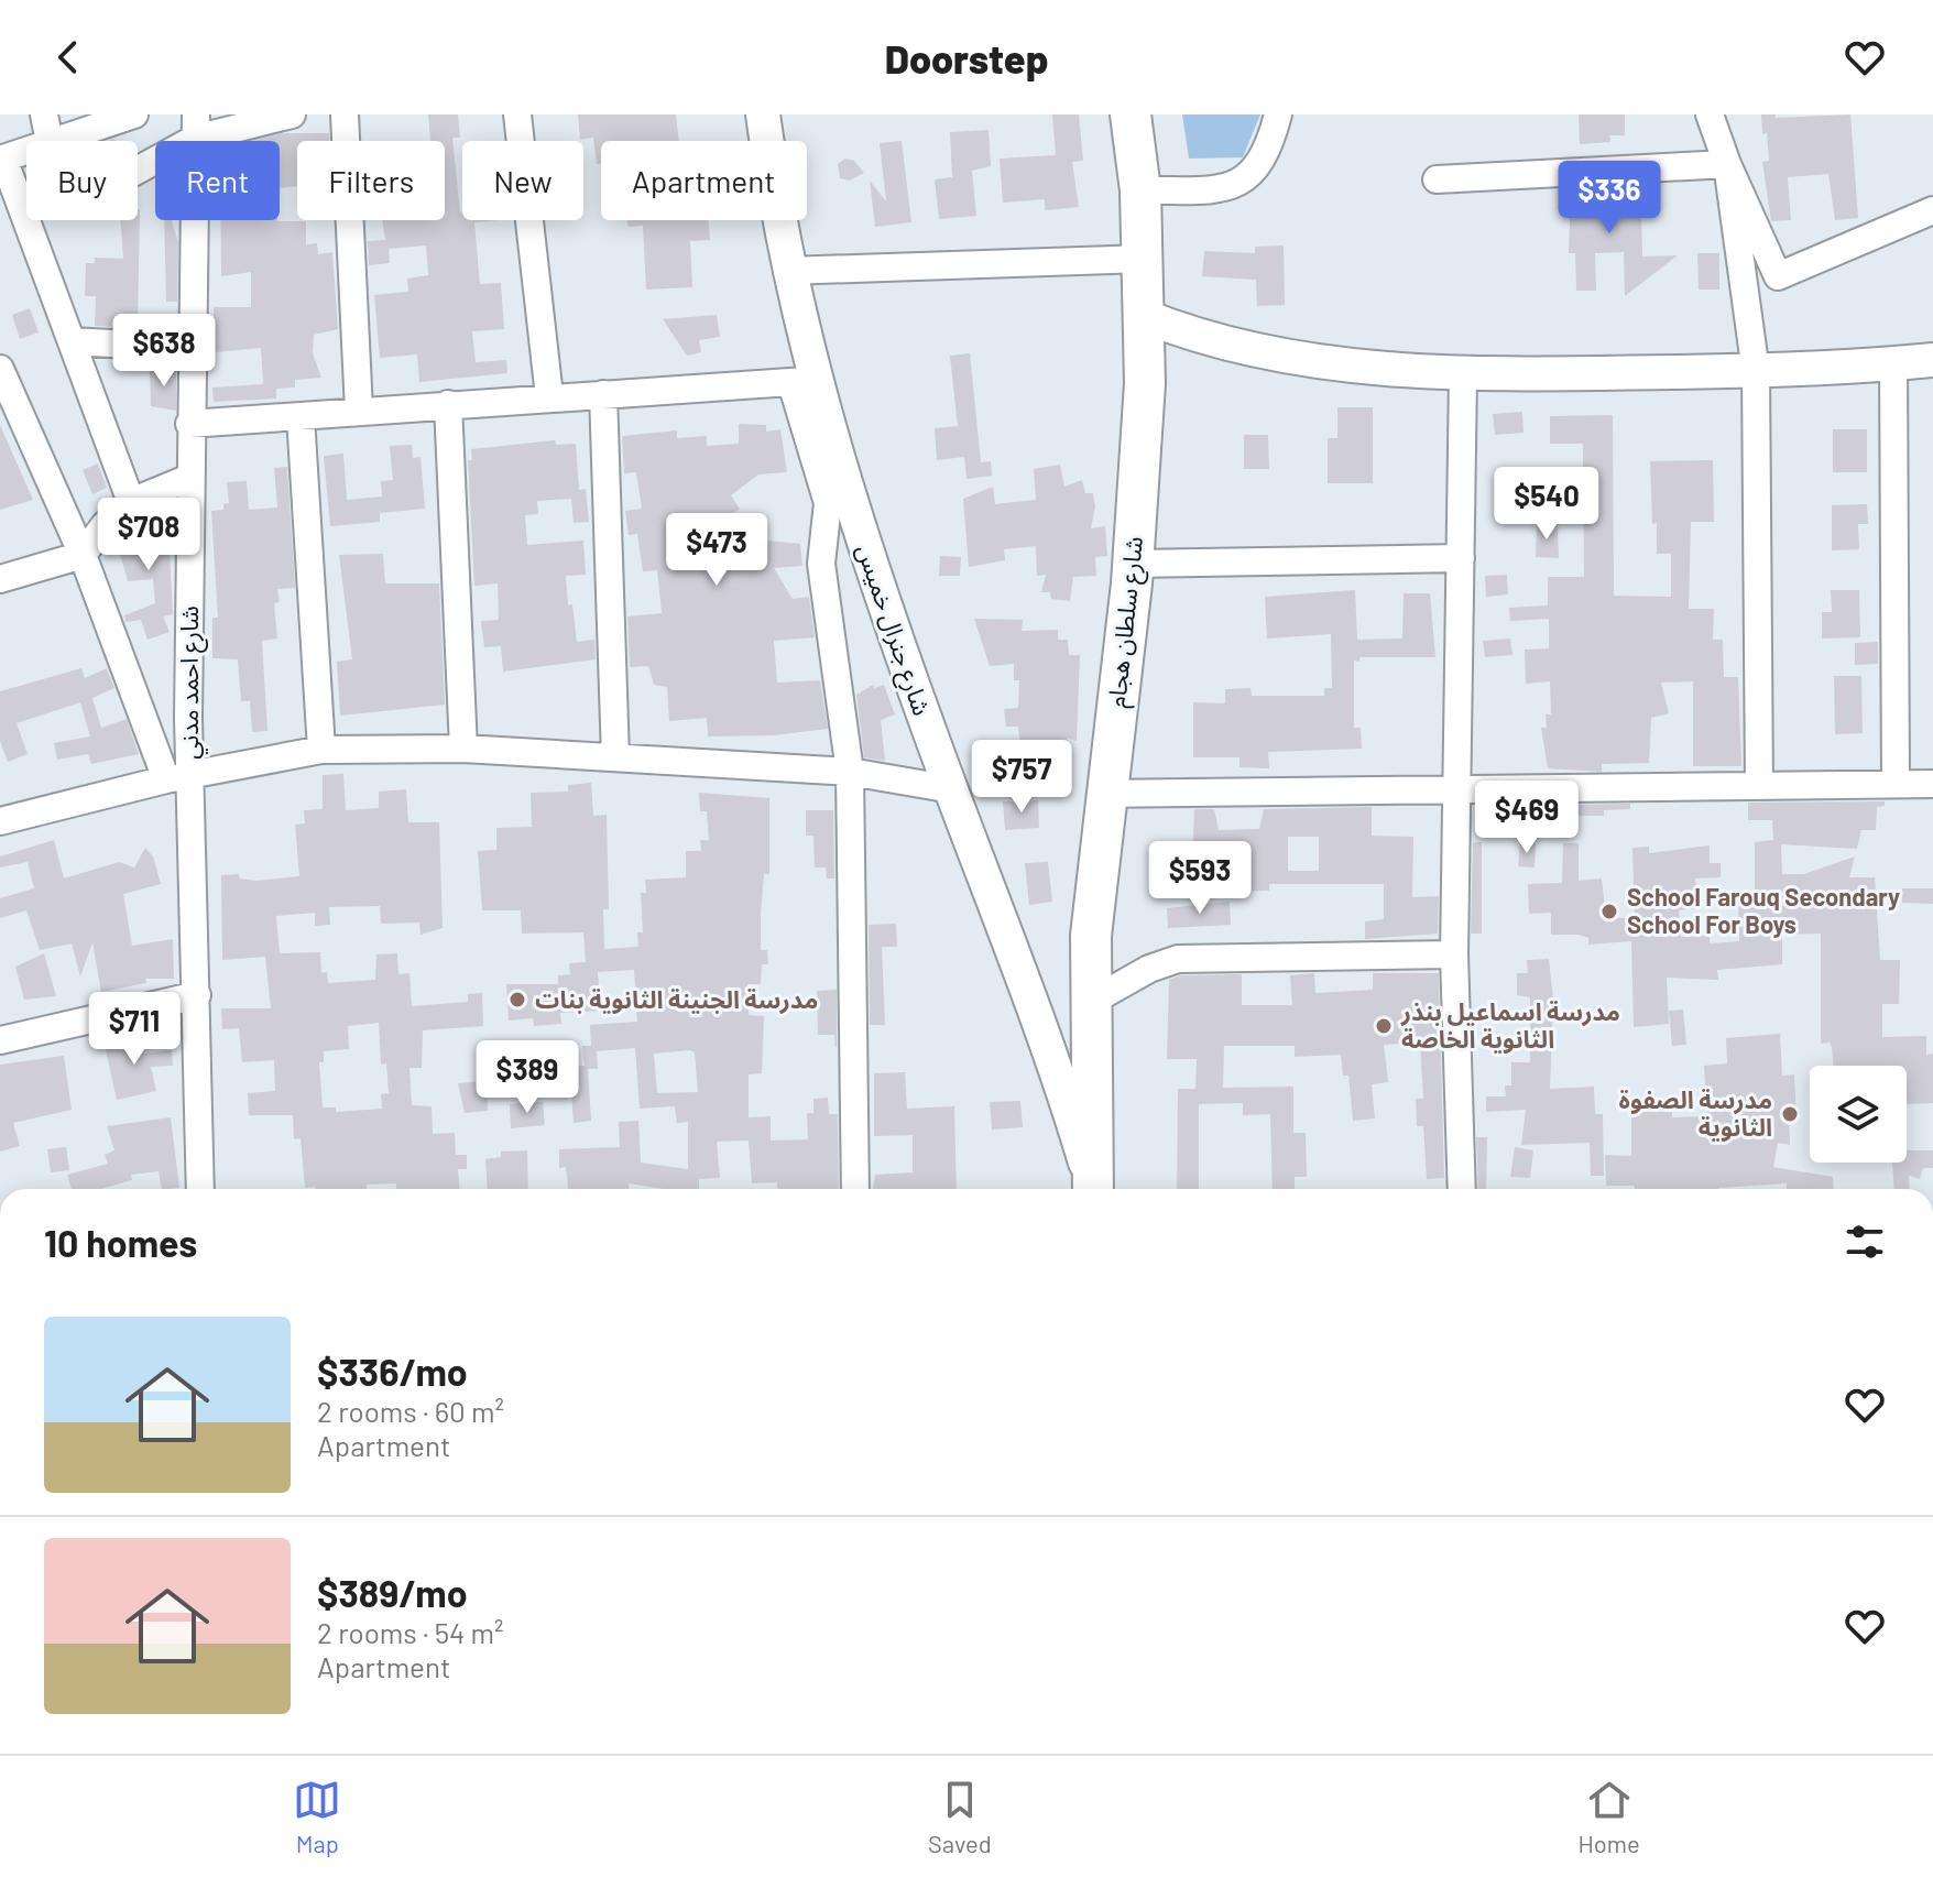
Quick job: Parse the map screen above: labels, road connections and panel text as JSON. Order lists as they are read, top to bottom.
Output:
{
  "streets": {
    "highway": ["شارع سلطان هجام"],
    "main road": ["شارع جنرال خميس"],
    "street": ["شارع احمد مدني"]
  },
  "places": [
    "School Farouq Secondary School For Boys",
    "مدرسة الجنينة الثانوية بنات",
    "مدرسة اسماعيل بنذر الثانوية الخاصة",
    "مدرسة الصفوة الثانوية"
  ],
  "page": {
    "header": "Doorstep",
    "chip": [
      "Buy",
      "Rent",
      "Filters",
      "New",
      "Apartment"
    ],
    "price": [
      "$336",
      "$638",
      "$540",
      "$708",
      "$473",
      "$757",
      "$469",
      "$593",
      "$711",
      "$389"
    ],
    "heading": "10 homes",
    "list": [
      {
        "name": "$336/mo",
        "note": "2 rooms · 60 m² · Apartment"
      },
      {
        "name": "$389/mo",
        "note": "2 rooms · 54 m² · Apartment"
      }
    ],
    "tabs": ["Map", "Saved", "Home"]
  }
}
